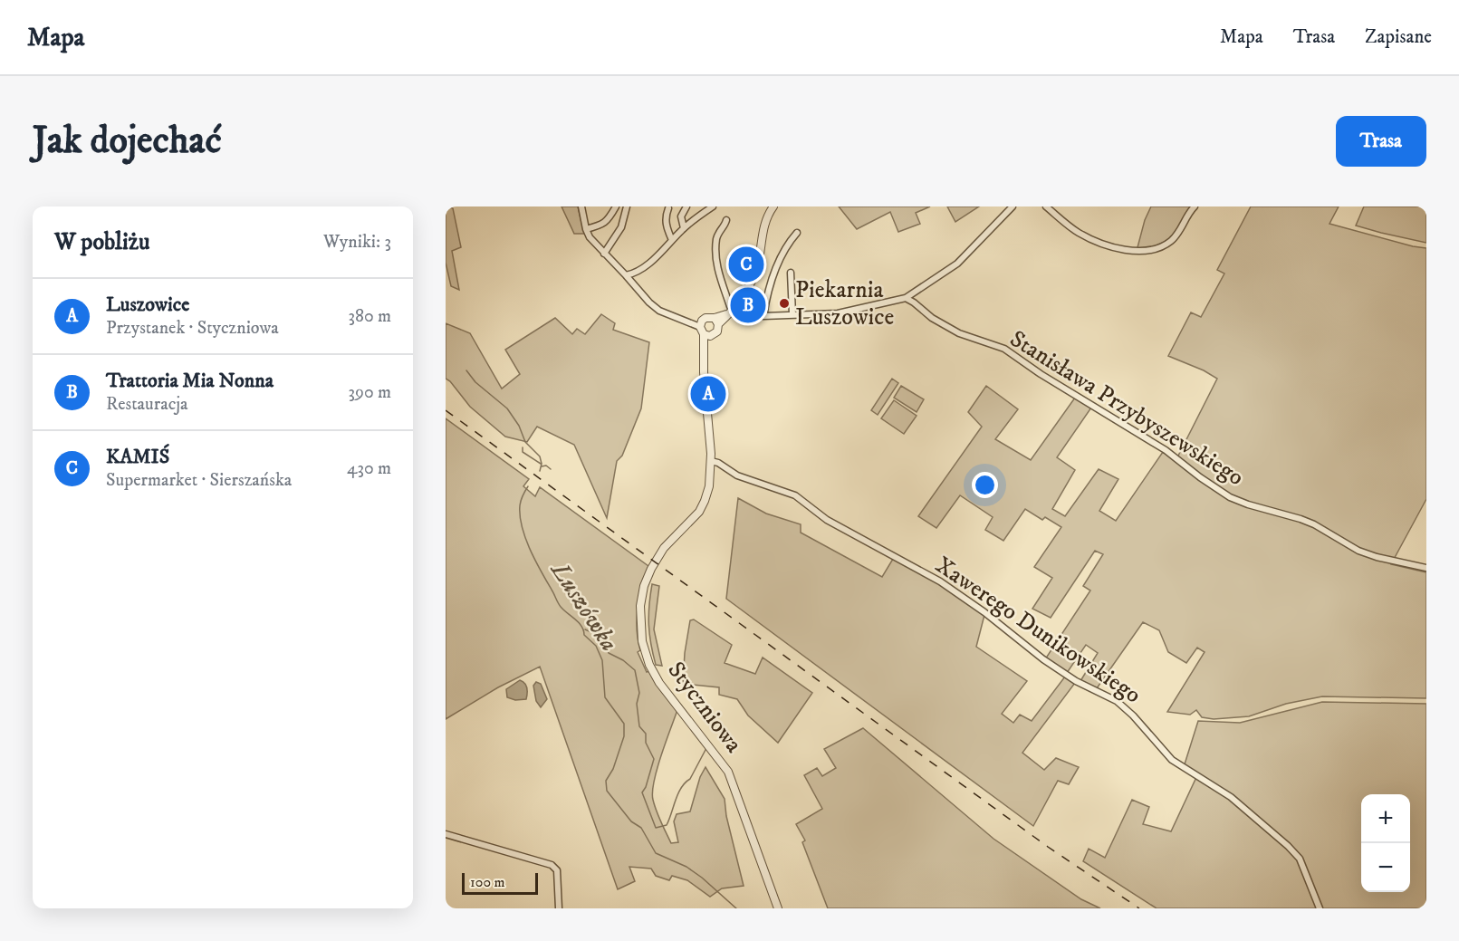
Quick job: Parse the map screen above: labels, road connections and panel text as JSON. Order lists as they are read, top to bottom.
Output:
{
  "streets": {
    "street": ["Stanisława Przybyszewskiego", "Xawerego Dunikowskiego", "Styczniowa"]
  },
  "crossings": [
    ["Xawerego Dunikowskiego", "Styczniowa"]
  ],
  "water": ["Luszówka"],
  "places": ["Piekarnia Luszowice"],
  "scale_bar": "100 m",
  "page": {
    "header": "Mapa",
    "nav": ["Mapa", "Trasa", "Zapisane"],
    "buttons": "Trasa",
    "title": "Jak dojechać",
    "heading": ["W pobliżu", "Wyniki: 3"],
    "pins": ["C", "B", "A"],
    "list": [
      {
        "mark": "A",
        "name": "Luszowice",
        "note": "Przystanek · Styczniowa",
        "value": "380 m"
      },
      {
        "mark": "B",
        "name": "Trattoria Mia Nonna",
        "note": "Restauracja",
        "value": "390 m"
      },
      {
        "mark": "C",
        "name": "KAMIŚ",
        "note": "Supermarket · Sierszańska",
        "value": "430 m"
      }
    ],
    "map_buttons": ["+", "−"],
    "scale": "100 m"
  }
}
